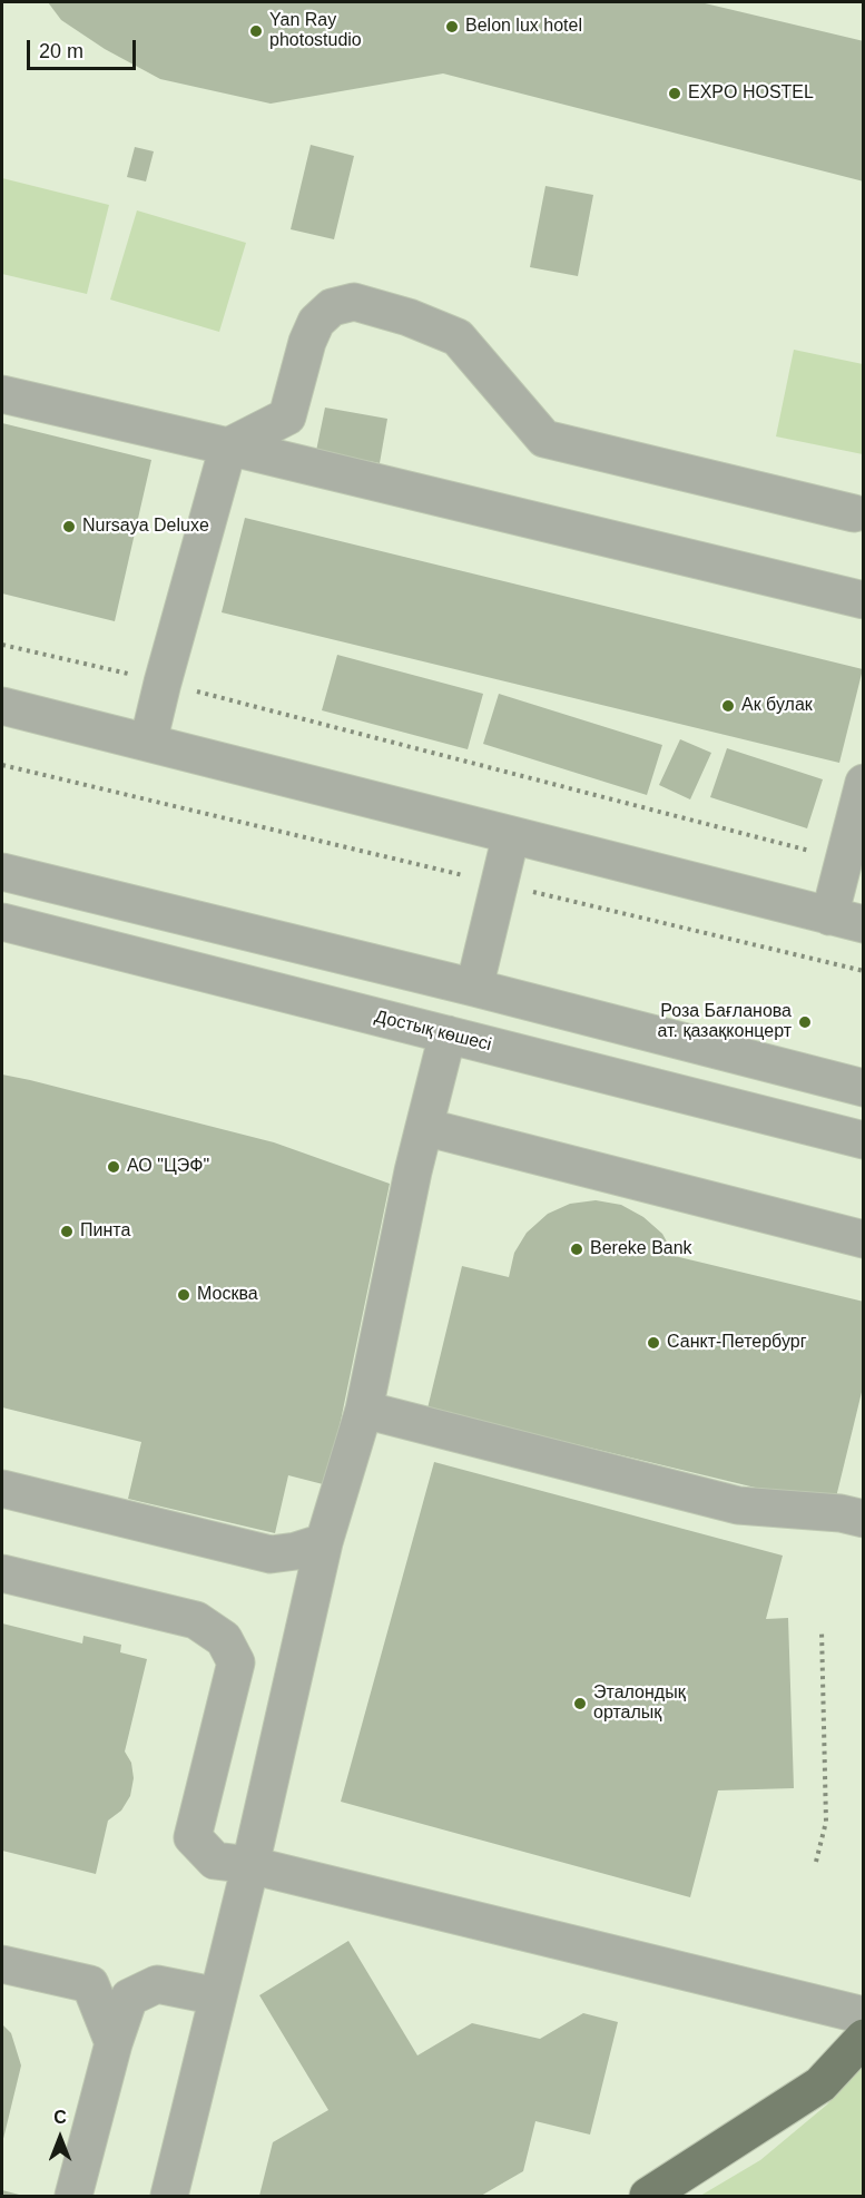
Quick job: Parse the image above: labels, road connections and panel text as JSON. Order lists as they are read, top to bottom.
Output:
{
  "streets": {
    "street": ["Достық көшесі"]
  },
  "places": [
    "Belon lux hotel",
    "Yan Ray photostudio",
    "EXPO HOSTEL",
    "Nursaya Deluxe",
    "Ак булак",
    "Роза Бағланова ат. қазақконцерт",
    "АО \"ЦЭФ\"",
    "Пинта",
    "Bereke Bank",
    "Москва",
    "Санкт-Петербург",
    "Эталондық орталық"
  ],
  "scale_bar": "20 m",
  "north": "top"
}
